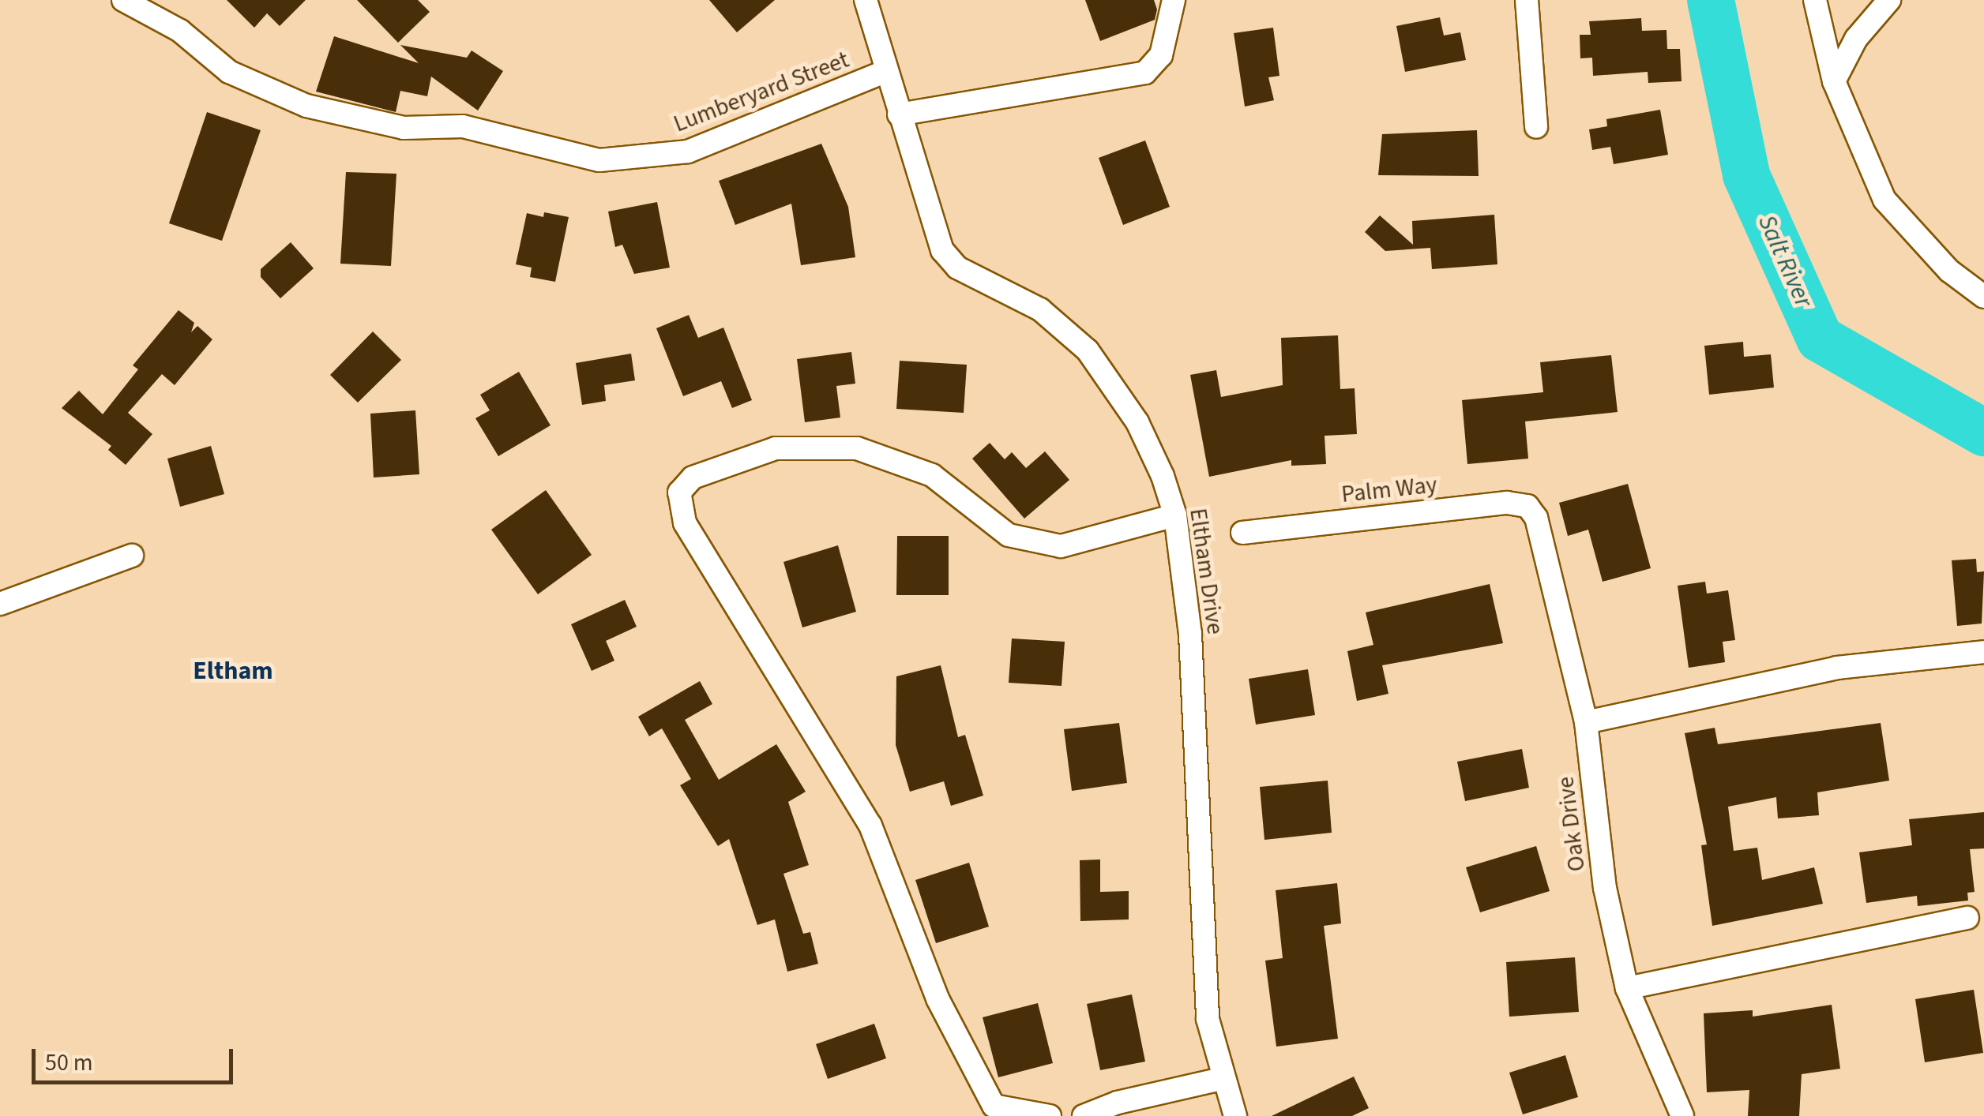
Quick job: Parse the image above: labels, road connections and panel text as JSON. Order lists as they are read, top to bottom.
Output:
{
  "streets": {
    "street": [
      "Lumberyard Street",
      "Palm Way",
      "Eltham Drive",
      "Oak Drive"
    ]
  },
  "crossings": [
    ["Lumberyard Street", "Eltham Drive"],
    ["Palm Way", "Oak Drive"]
  ],
  "districts": ["Eltham"],
  "water": ["Salt River"],
  "scale_bar": "50 m"
}
